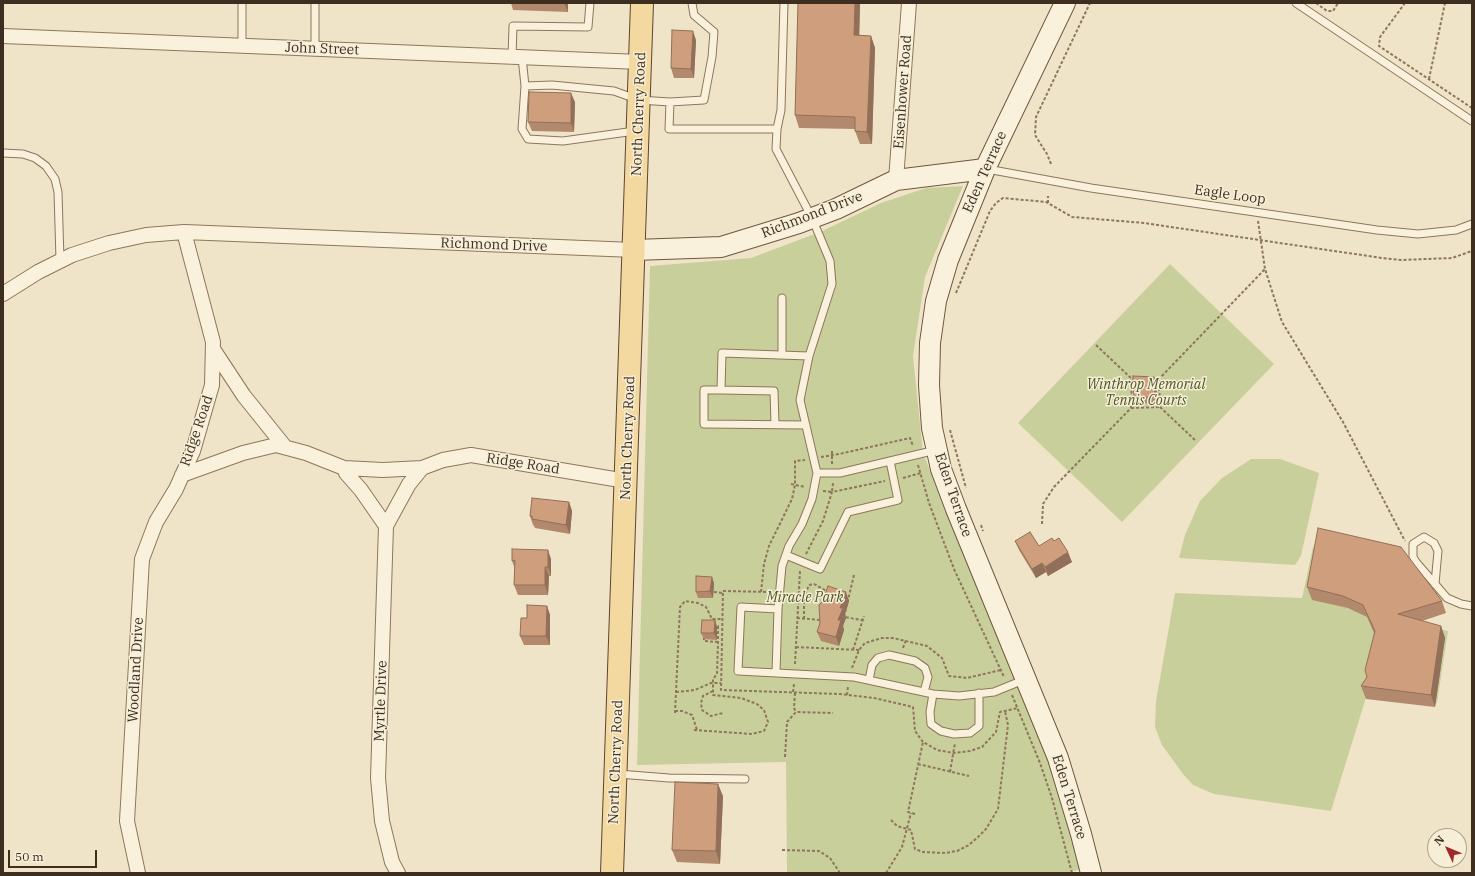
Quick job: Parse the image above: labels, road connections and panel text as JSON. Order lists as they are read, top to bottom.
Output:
{
  "streets": {
    "main road": ["North Cherry Road"],
    "street": [
      "John Street",
      "Eisenhower Road",
      "Eden Terrace",
      "Richmond Drive",
      "Ridge Road",
      "Woodland Drive",
      "Myrtle Drive"
    ],
    "lane": ["Eagle Loop"]
  },
  "crossings": [
    ["John Street", "North Cherry Road"],
    ["Eisenhower Road", "Richmond Drive"],
    ["North Cherry Road", "Richmond Drive"],
    ["North Cherry Road", "Ridge Road"],
    ["Eden Terrace", "Eagle Loop"],
    ["Eden Terrace", "Richmond Drive"],
    ["Eagle Loop", "Richmond Drive"],
    ["Richmond Drive", "Ridge Road"],
    ["Ridge Road", "Woodland Drive"]
  ],
  "parks": ["Winthrop Memorial Tennis Courts", "Miracle Park"],
  "scale_bar": "50 m",
  "north": "top left"
}
